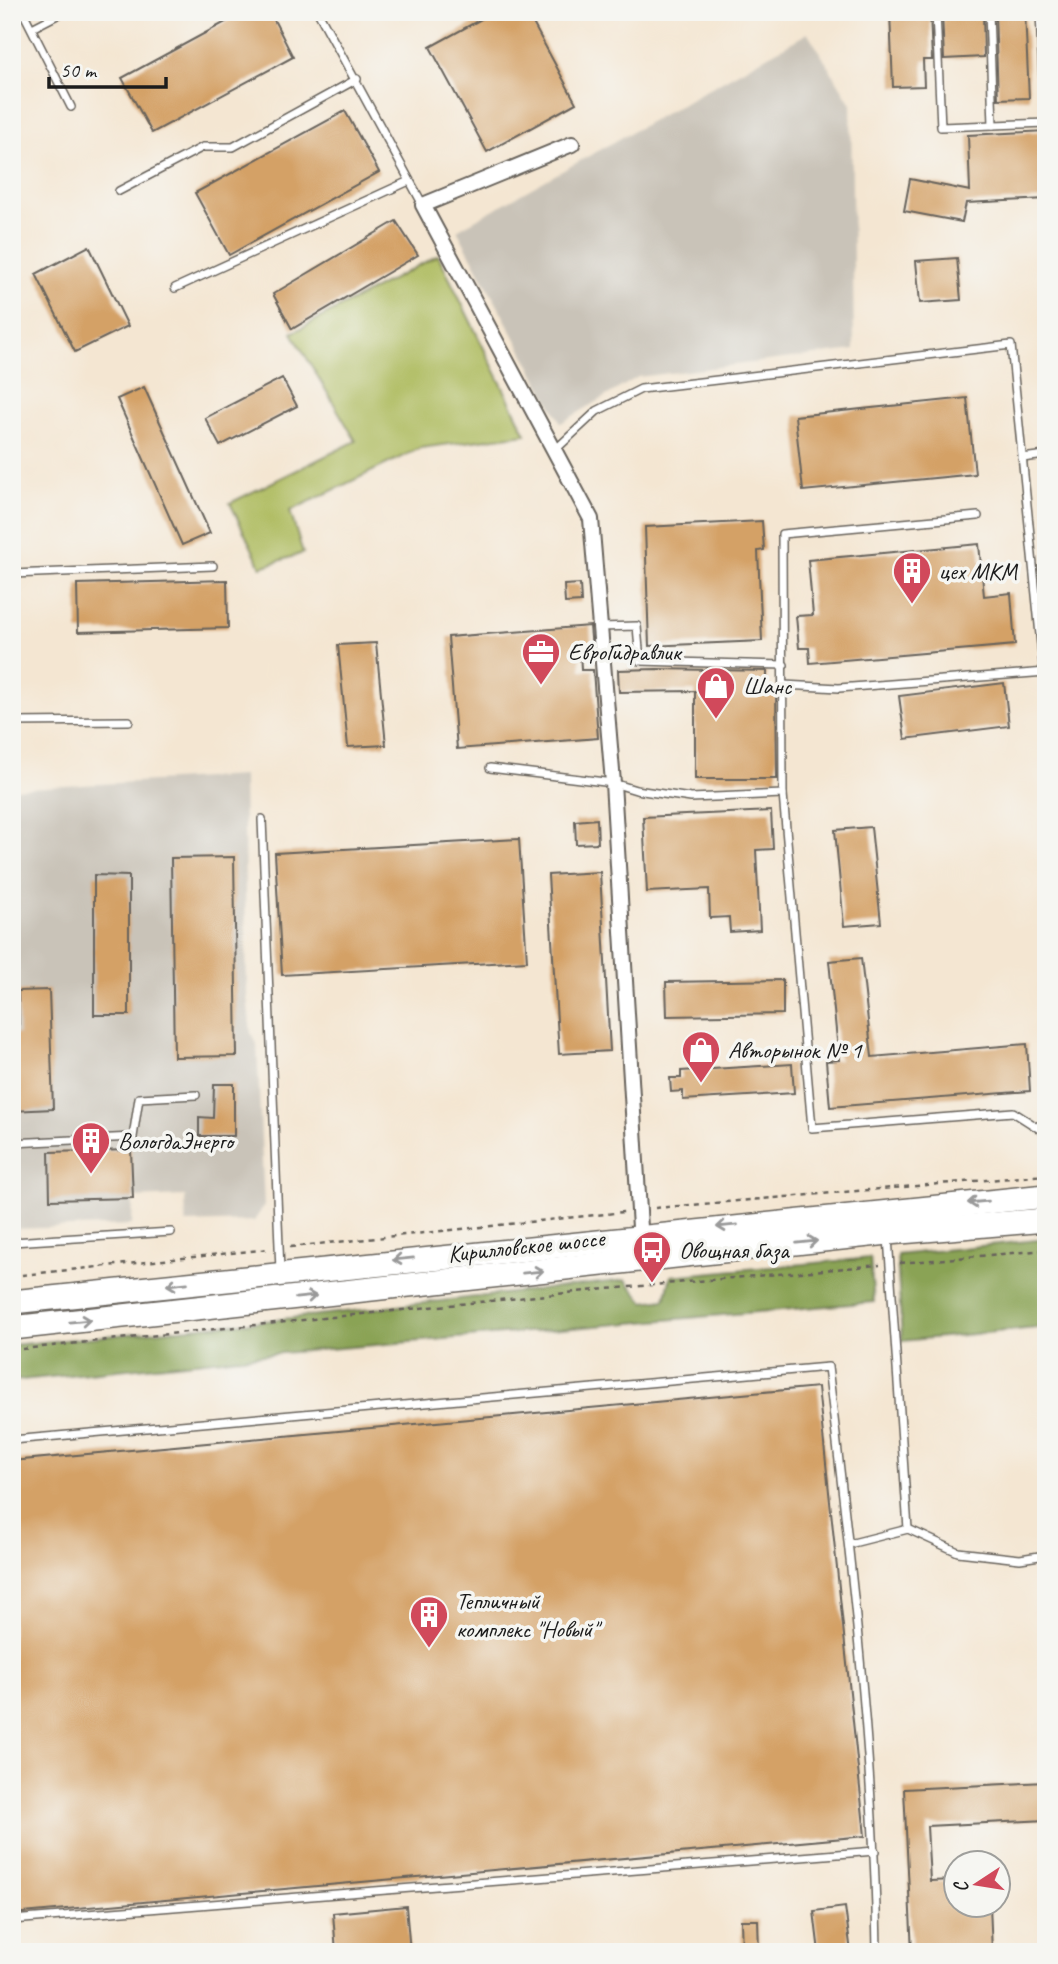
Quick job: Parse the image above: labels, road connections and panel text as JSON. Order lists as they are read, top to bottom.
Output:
{
  "streets": {
    "main road": ["Кирилловское шоссе"]
  },
  "places": {
    "building": ["цех МКМ", "ВологдаЭнерго", "Тепличный комплекс \"Новый\""],
    "office": ["ЕвроГидравлик"],
    "shop": ["Шанс", "Авторынок № 1"],
    "bus stop": ["Овощная база"]
  },
  "scale_bar": "50 m",
  "north": "left"
}
